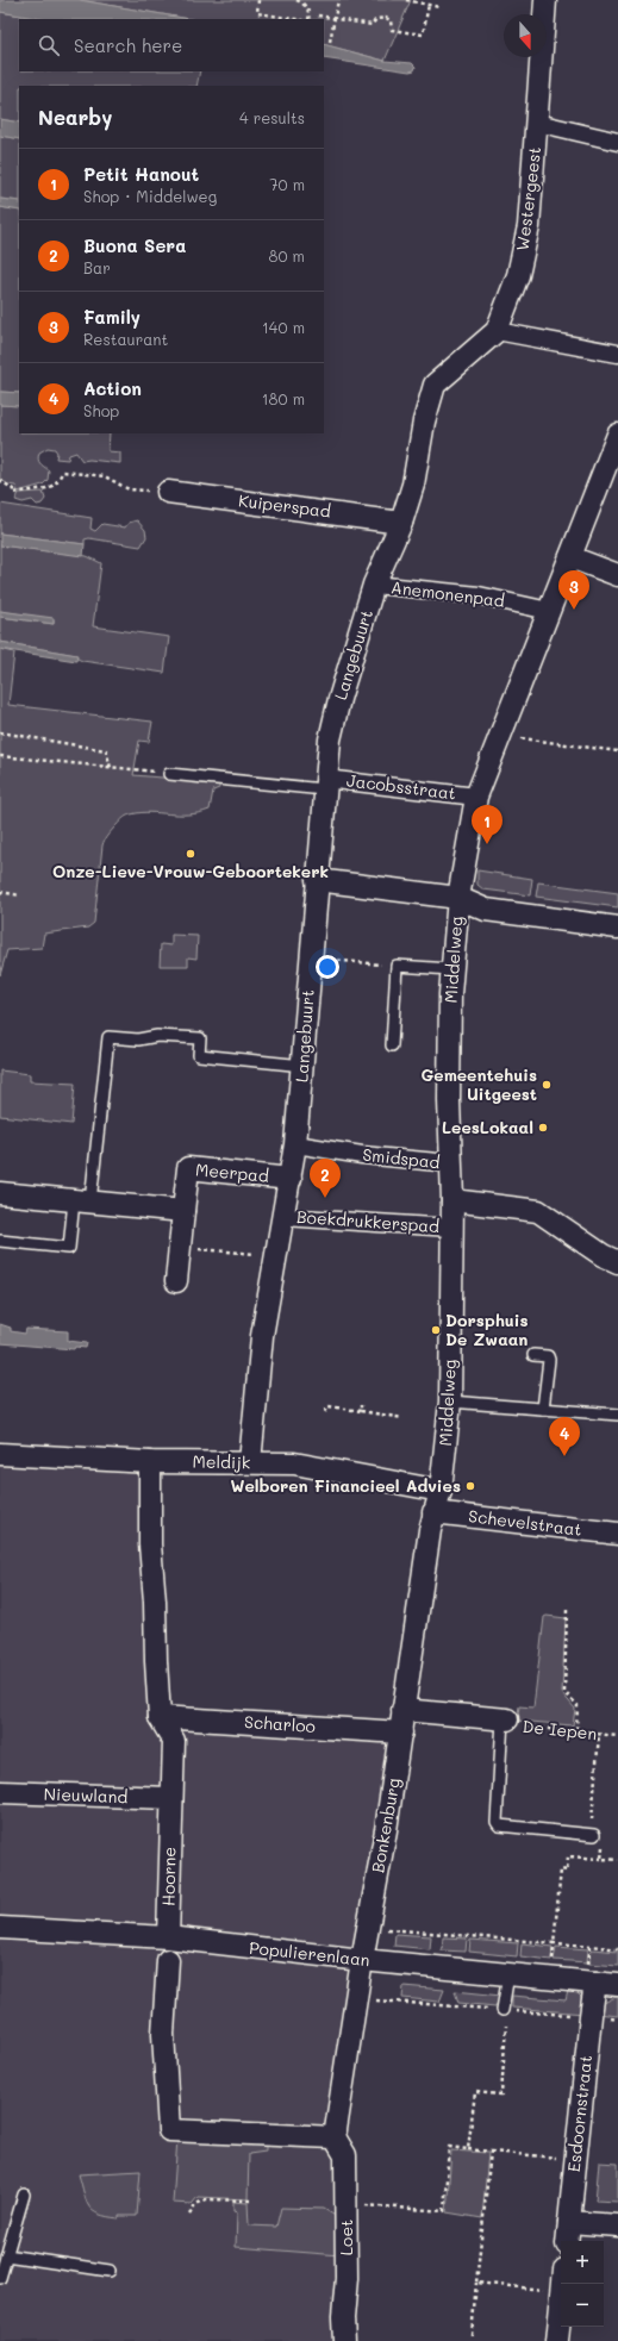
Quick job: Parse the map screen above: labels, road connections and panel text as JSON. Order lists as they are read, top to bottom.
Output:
{
  "streets": {
    "street": [
      "Westergeest",
      "Kuiperspad",
      "Anemonenpad",
      "Langebuurt",
      "Jacobsstraat",
      "Middelweg",
      "Smidspad",
      "Meerpad",
      "Boekdrukkerspad",
      "Meldijk",
      "Schevelstraat",
      "Scharloo",
      "De Iepen",
      "Nieuwland",
      "Bonkenburg",
      "Hoorne",
      "Populierenlaan",
      "Esdoornstraat",
      "Loet"
    ]
  },
  "crossings": [
    ["Westergeest", "Langebuurt"],
    ["Kuiperspad", "Langebuurt"],
    ["Anemonenpad", "Langebuurt"],
    ["Anemonenpad", "Middelweg"],
    ["Langebuurt", "Jacobsstraat"],
    ["Langebuurt", "Smidspad"],
    ["Langebuurt", "Meerpad"],
    ["Langebuurt", "Boekdrukkerspad"],
    ["Langebuurt", "Meldijk"],
    ["Jacobsstraat", "Middelweg"],
    ["Middelweg", "Smidspad"],
    ["Middelweg", "Boekdrukkerspad"],
    ["Middelweg", "Meldijk"],
    ["Middelweg", "Schevelstraat"],
    ["Middelweg", "Bonkenburg"],
    ["Meldijk", "Hoorne"],
    ["Schevelstraat", "Bonkenburg"],
    ["Scharloo", "Bonkenburg"],
    ["Scharloo", "Hoorne"],
    ["De Iepen", "Bonkenburg"],
    ["Nieuwland", "Hoorne"],
    ["Bonkenburg", "Hoorne"],
    ["Bonkenburg", "Populierenlaan"],
    ["Bonkenburg", "Loet"],
    ["Hoorne", "Populierenlaan"],
    ["Hoorne", "Loet"],
    ["Populierenlaan", "Esdoornstraat"]
  ],
  "places": [
    "Onze-Lieve-Vrouw-Geboortekerk",
    "Gemeentehuis Uitgeest",
    "LeesLokaal",
    "Dorsphuis De Zwaan",
    "Welboren Financieel Advies"
  ],
  "north": "bottom",
  "page": {
    "search": "Search here",
    "heading": ["Nearby", "4 results"],
    "list": [
      {
        "mark": "1",
        "name": "Petit Hanout",
        "note": "Shop · Middelweg",
        "value": "70 m"
      },
      {
        "mark": "2",
        "name": "Buona Sera",
        "note": "Bar",
        "value": "80 m"
      },
      {
        "mark": "3",
        "name": "Family",
        "note": "Restaurant",
        "value": "140 m"
      },
      {
        "mark": "4",
        "name": "Action",
        "note": "Shop",
        "value": "180 m"
      }
    ],
    "pins": [
      "3",
      "1",
      "2",
      "4"
    ],
    "map_buttons": ["+", "−"]
  }
}
